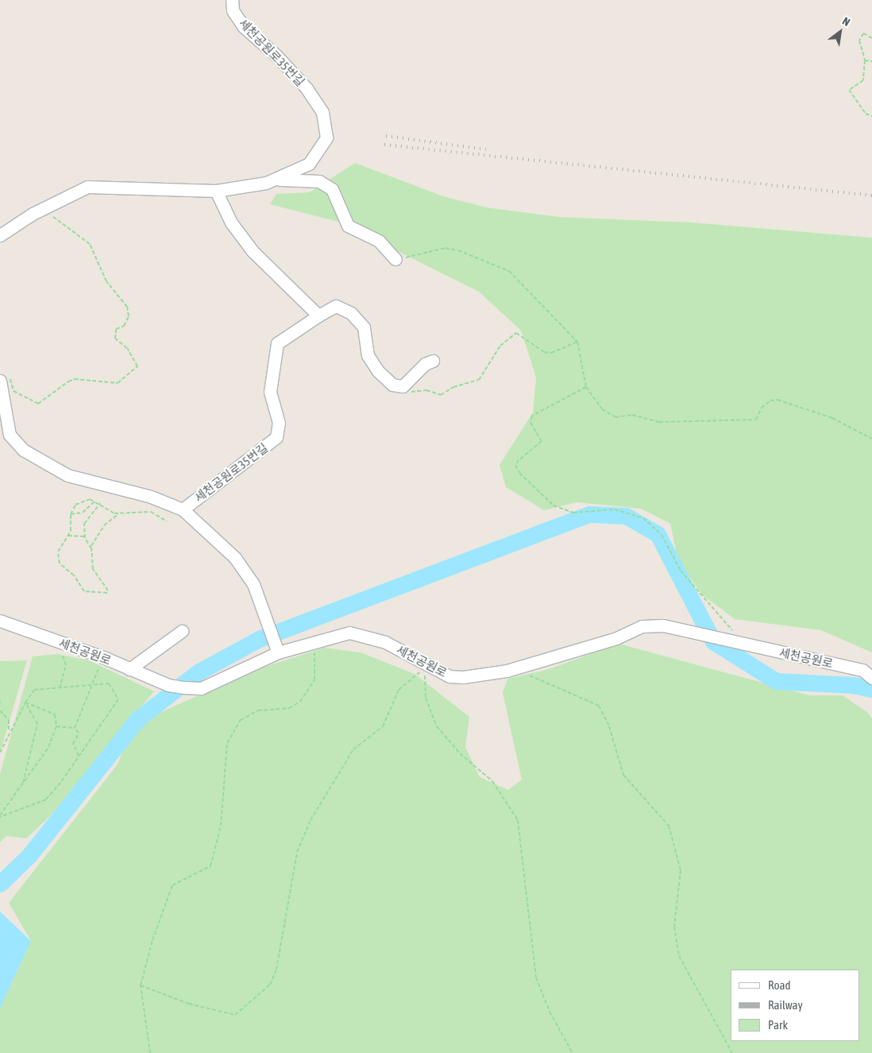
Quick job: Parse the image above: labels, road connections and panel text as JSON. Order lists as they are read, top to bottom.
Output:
{
  "streets": {
    "street": ["세천공원로35번길", "세천공원로"]
  },
  "crossings": [
    ["세천공원로35번길", "세천공원로"]
  ],
  "legend": ["Road", "Railway", "Park"],
  "north": "top right"
}
